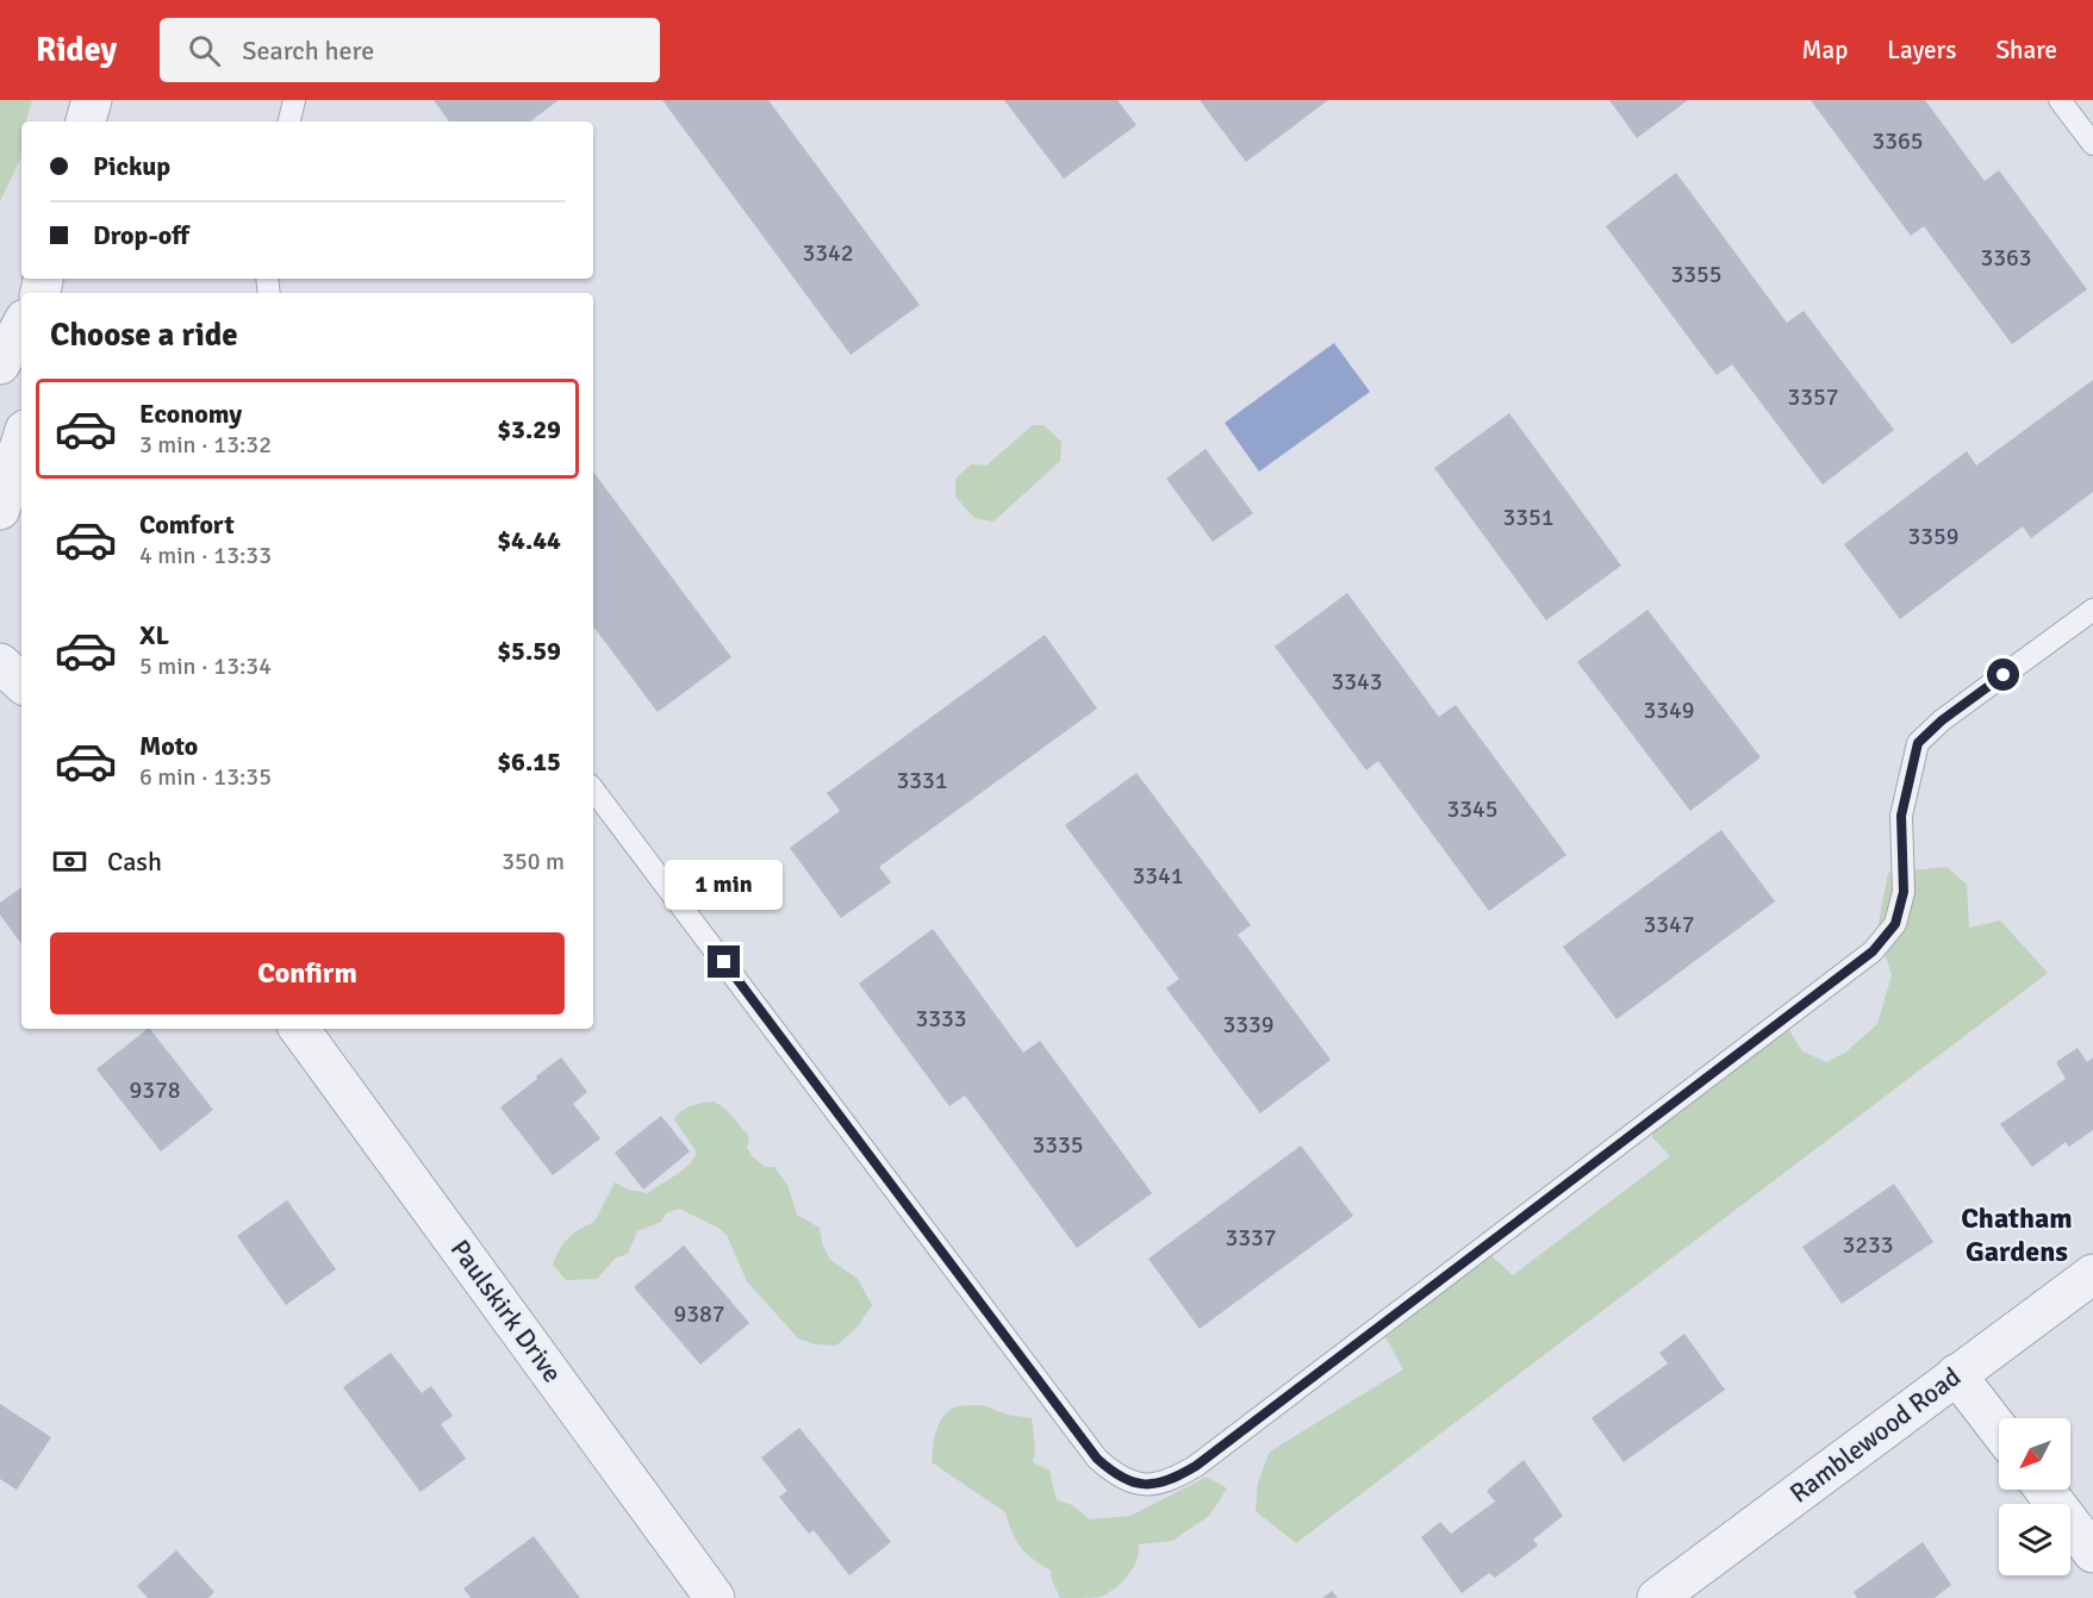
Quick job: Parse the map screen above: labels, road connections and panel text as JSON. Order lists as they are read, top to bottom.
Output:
{
  "streets": {
    "street": ["Paulskirk Drive", "Ramblewood Road"]
  },
  "districts": ["Chatham Gardens"],
  "house_numbers": [
    "3365",
    "3342",
    "3363",
    "3355",
    "3357",
    "3351",
    "3359",
    "3343",
    "3349",
    "3331",
    "3345",
    "3341",
    "3347",
    "3333",
    "3339",
    "9378",
    "3335",
    "3337",
    "3233",
    "9387"
  ],
  "north": "bottom left",
  "page": {
    "header": "Ridey",
    "search": "Search here",
    "nav": ["Map", "Layers", "Share"],
    "banner": ["Pickup", "Drop-off"],
    "heading": "Choose a ride",
    "list": [
      {
        "name": "Economy",
        "note": "3 min · 13:32",
        "value": "$3.29"
      },
      {
        "name": "Comfort",
        "note": "4 min · 13:33",
        "value": "$4.44"
      },
      {
        "name": "XL",
        "note": "5 min · 13:34",
        "value": "$5.59"
      },
      {
        "name": "Moto",
        "note": "6 min · 13:35",
        "value": "$6.15"
      }
    ],
    "pay": ["Cash", "350 m"],
    "bubble": "1 min",
    "buttons": "Confirm"
  }
}
